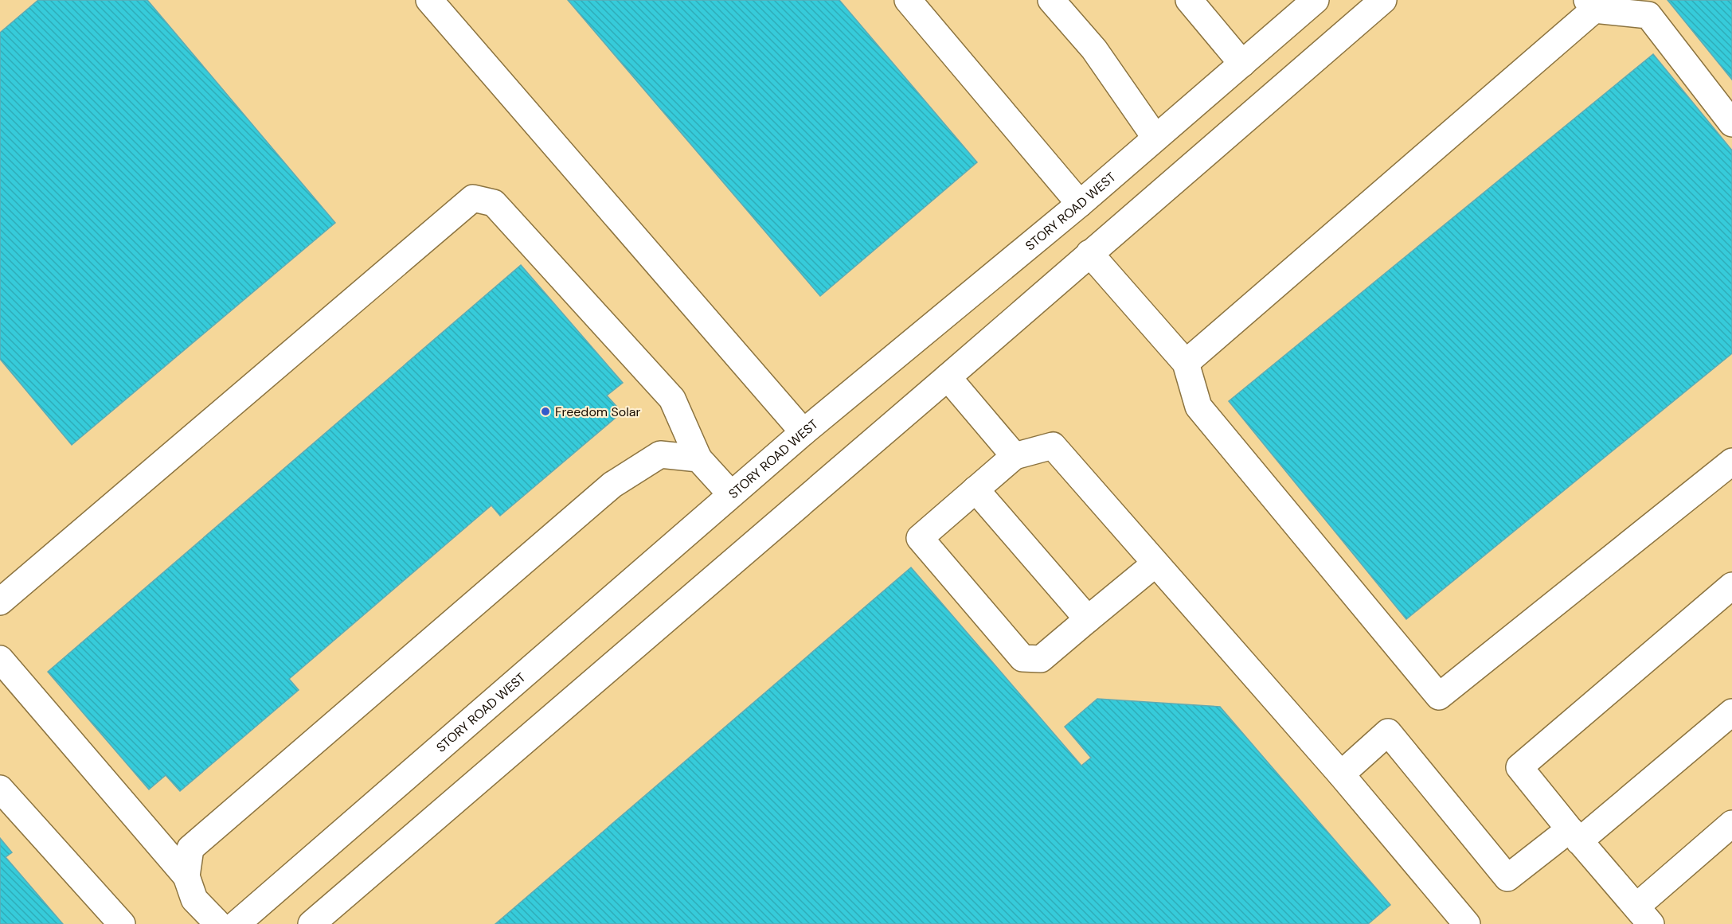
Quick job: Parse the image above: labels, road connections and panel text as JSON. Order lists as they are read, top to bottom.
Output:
{
  "streets": {
    "street": ["STORY ROAD WEST"]
  },
  "places": ["Freedom Solar"]
}
